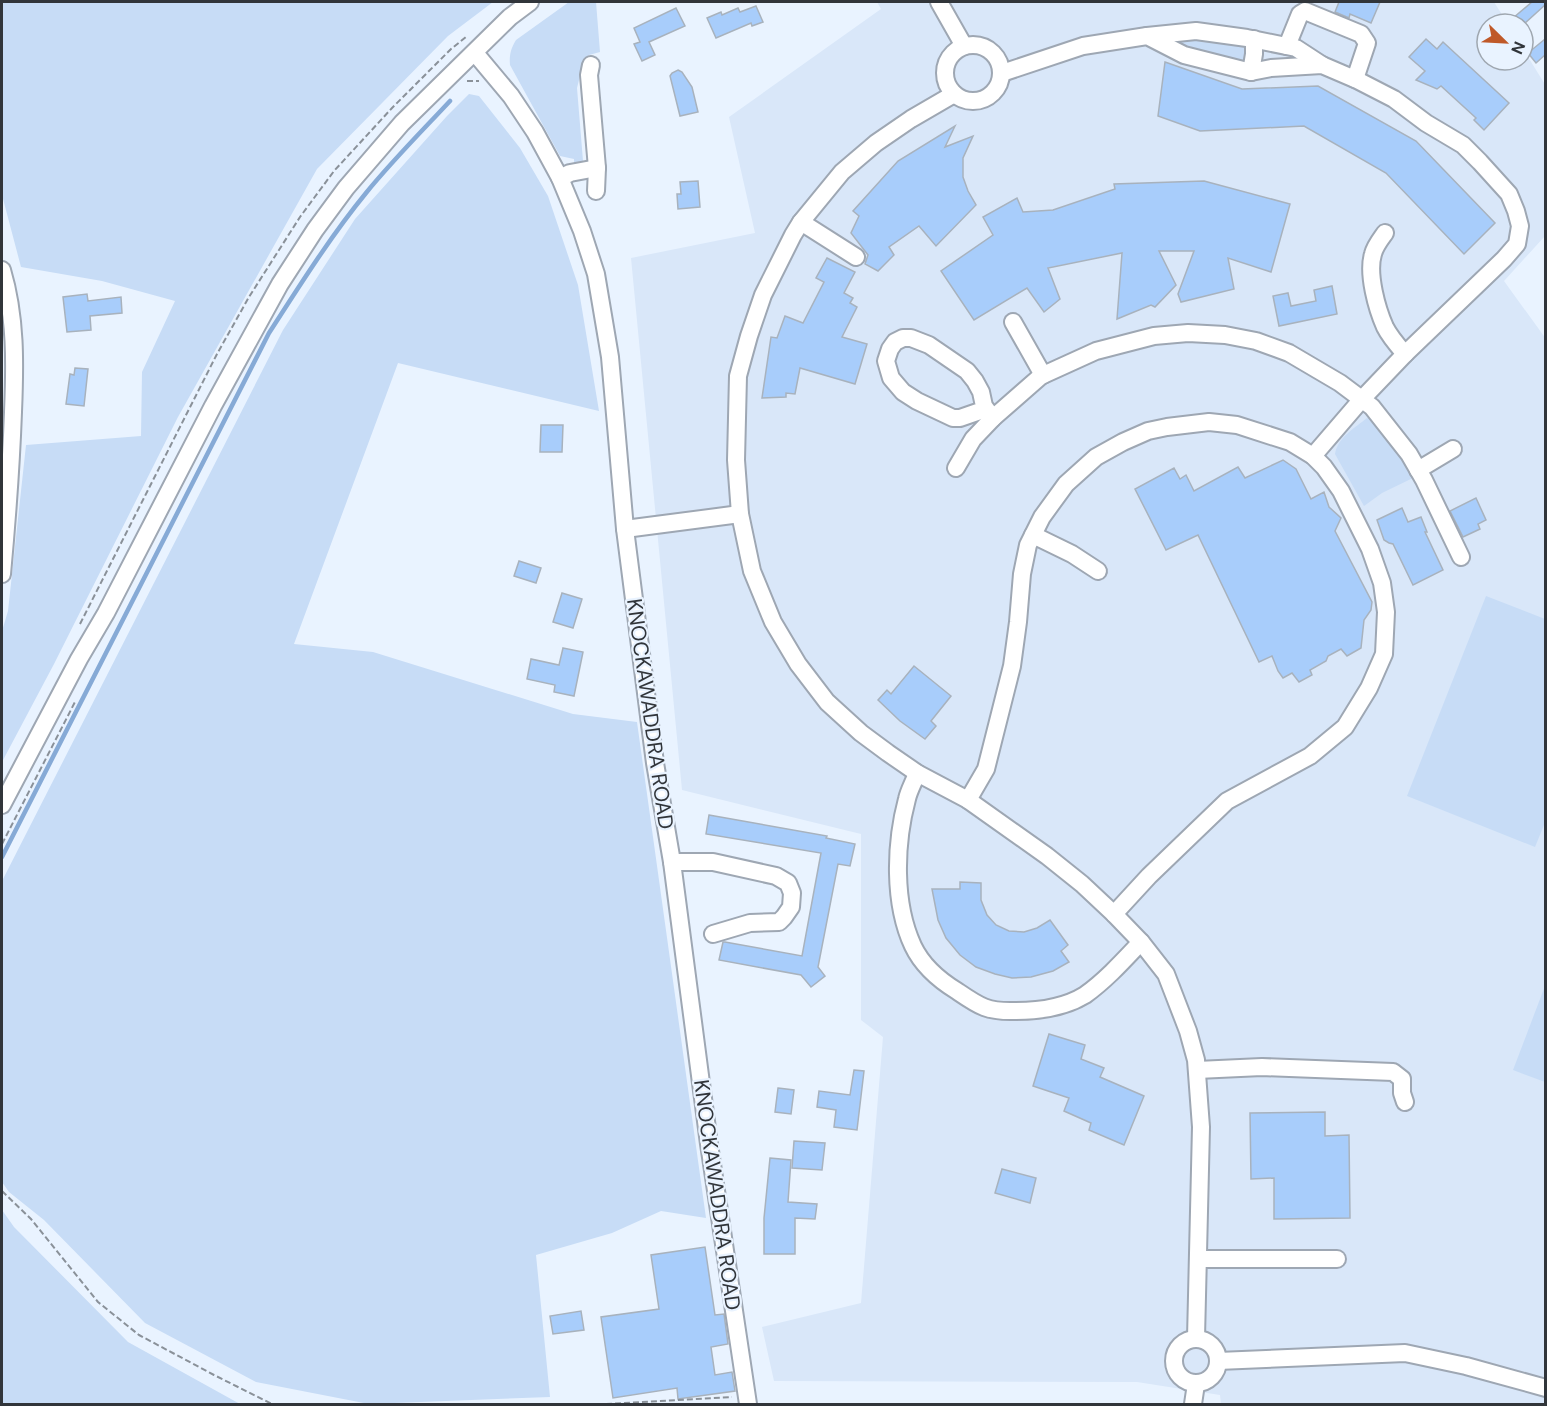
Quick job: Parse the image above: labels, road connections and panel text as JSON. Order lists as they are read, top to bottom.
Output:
{
  "streets": {
    "street": ["KNOCKAWADDRA ROAD"]
  },
  "north": "bottom right"
}
